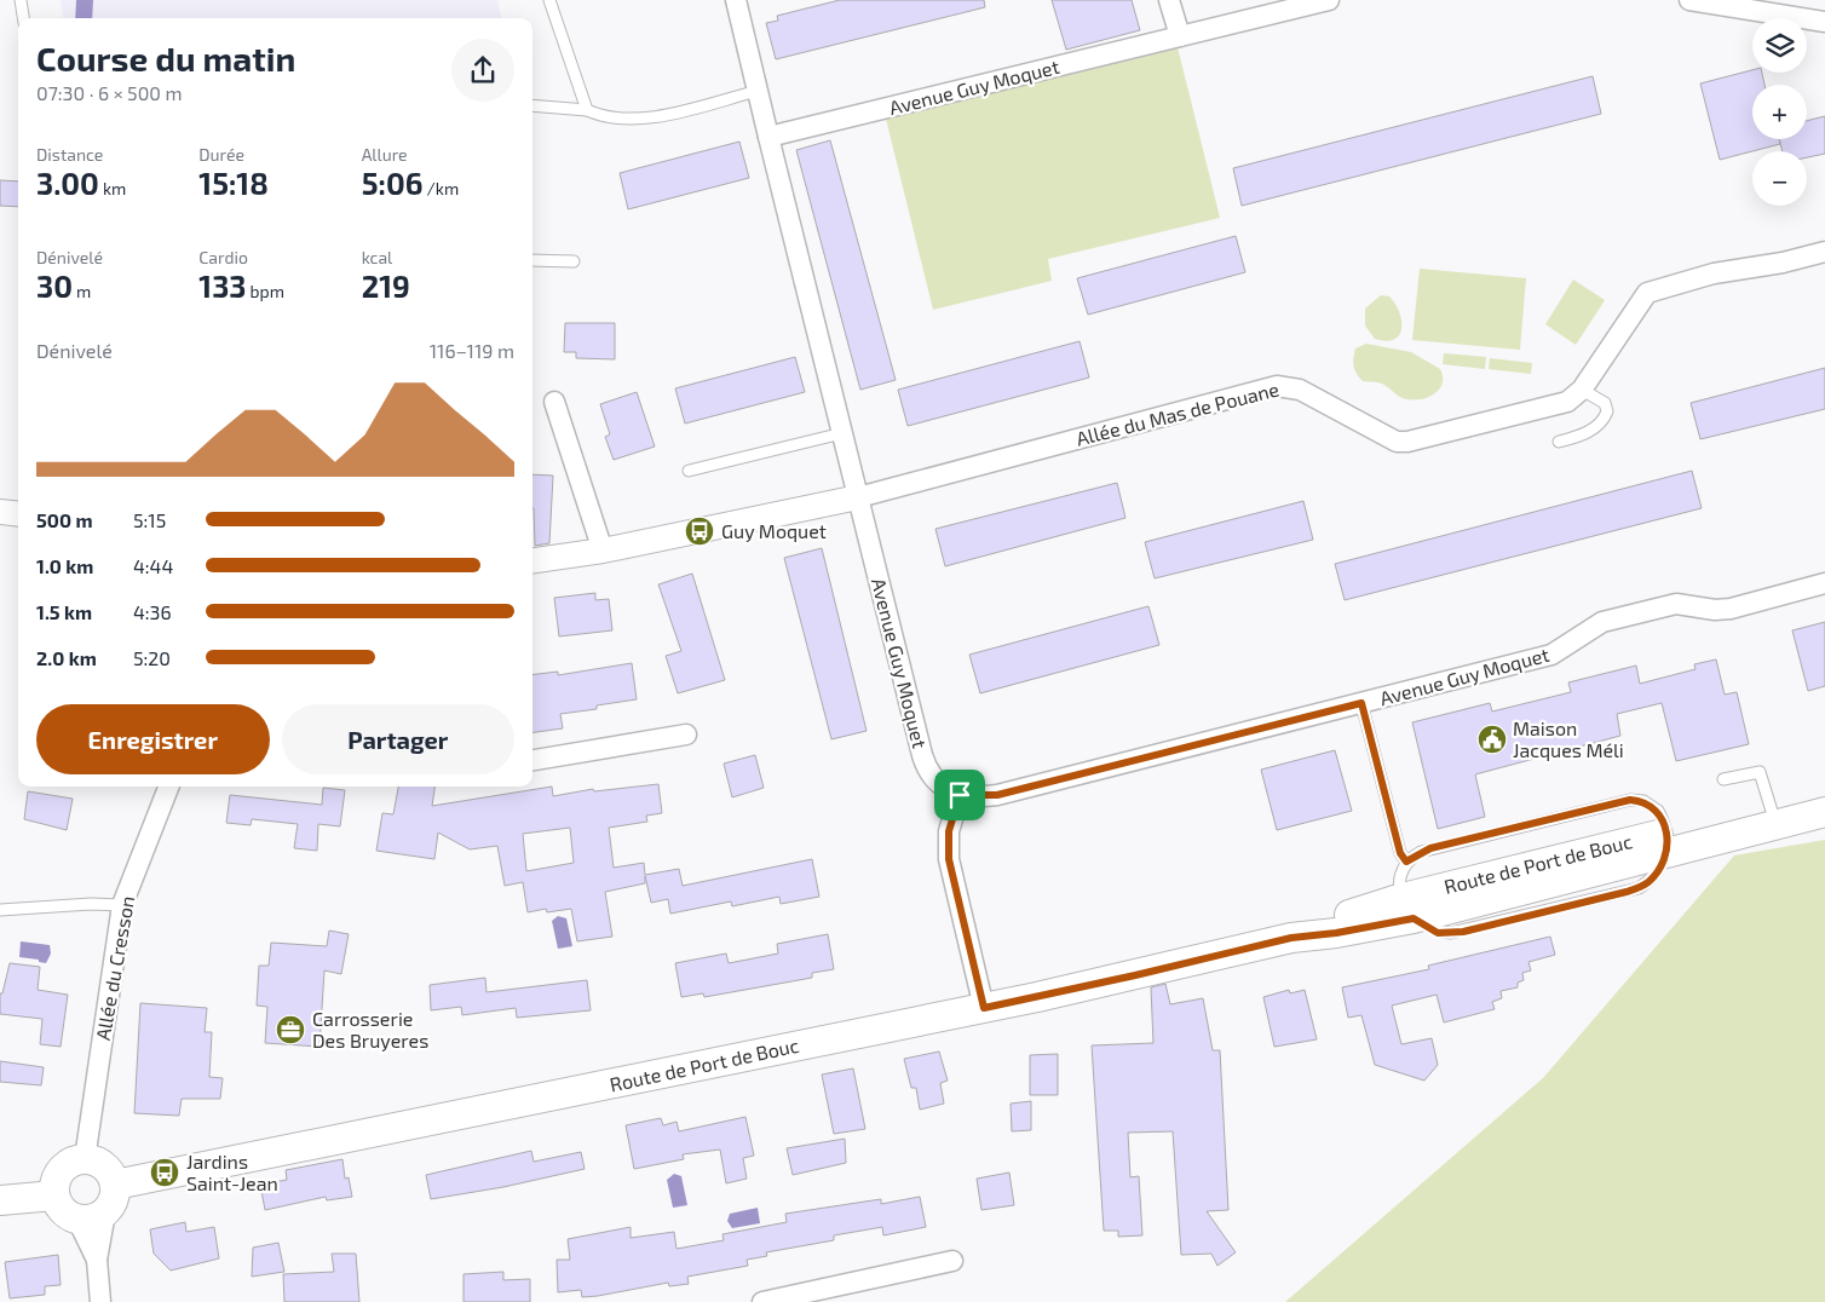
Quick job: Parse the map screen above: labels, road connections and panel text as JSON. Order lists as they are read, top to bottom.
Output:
{
  "streets": {
    "main road": ["Route de Port de Bouc"],
    "street": ["Avenue Guy Moquet", "Allée du Mas de Pouane", "Allée du Cresson"]
  },
  "crossings": [
    ["Avenue Guy Moquet", "Allée du Mas de Pouane"],
    ["Route de Port de Bouc", "Allée du Cresson"]
  ],
  "places": {
    "bus stop": ["Guy Moquet", "Jardins Saint-Jean"],
    "public building": ["Maison Jacques Méli"],
    "office": ["Carrosserie Des Bruyeres"]
  },
  "page": {
    "map_buttons": ["+", "−"],
    "heading": ["Course du matin", "07:30 · 6 × 500 m"],
    "stats": [
      ["Distance", "3.00 km"],
      ["Durée", "15:18"],
      ["Allure", "5:06 /km"],
      ["Dénivelé", "30 m"],
      ["Cardio", "133 bpm"],
      ["kcal", "219"]
    ],
    "chart": ["Dénivelé", "116–119 m"],
    "list": [
      {
        "name": "500 m",
        "note": "5:15"
      },
      {
        "name": "1.0 km",
        "note": "4:44"
      },
      {
        "name": "1.5 km",
        "note": "4:36"
      },
      {
        "name": "2.0 km",
        "note": "5:20"
      }
    ],
    "buttons": ["Enregistrer", "Partager"]
  }
}
